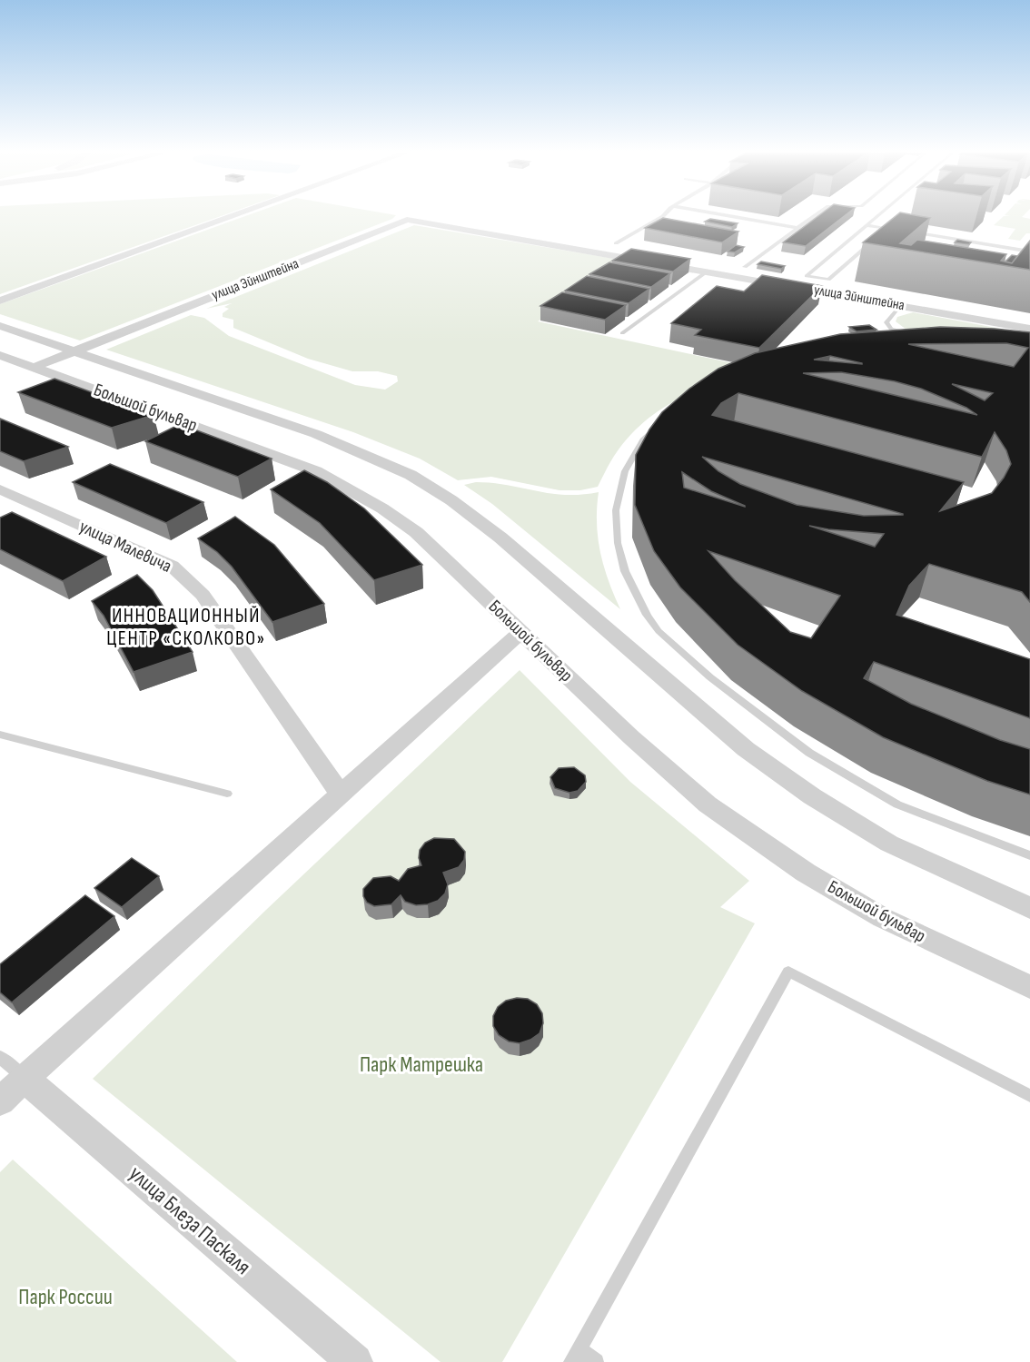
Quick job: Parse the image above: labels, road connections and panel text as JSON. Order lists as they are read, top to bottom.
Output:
{
  "streets": {
    "street": [
      "улица Эйнштейна",
      "Большой бульвар",
      "улица Малевича",
      "улица Блеза Паскаля"
    ]
  },
  "crossings": [
    ["улица Эйнштейна", "Большой бульвар"]
  ],
  "districts": ["ИННОВАЦИОННЫЙ ЦЕНТР «СКОЛКОВО»"],
  "parks": ["Парк Матрешка", "Парк России"]
}
